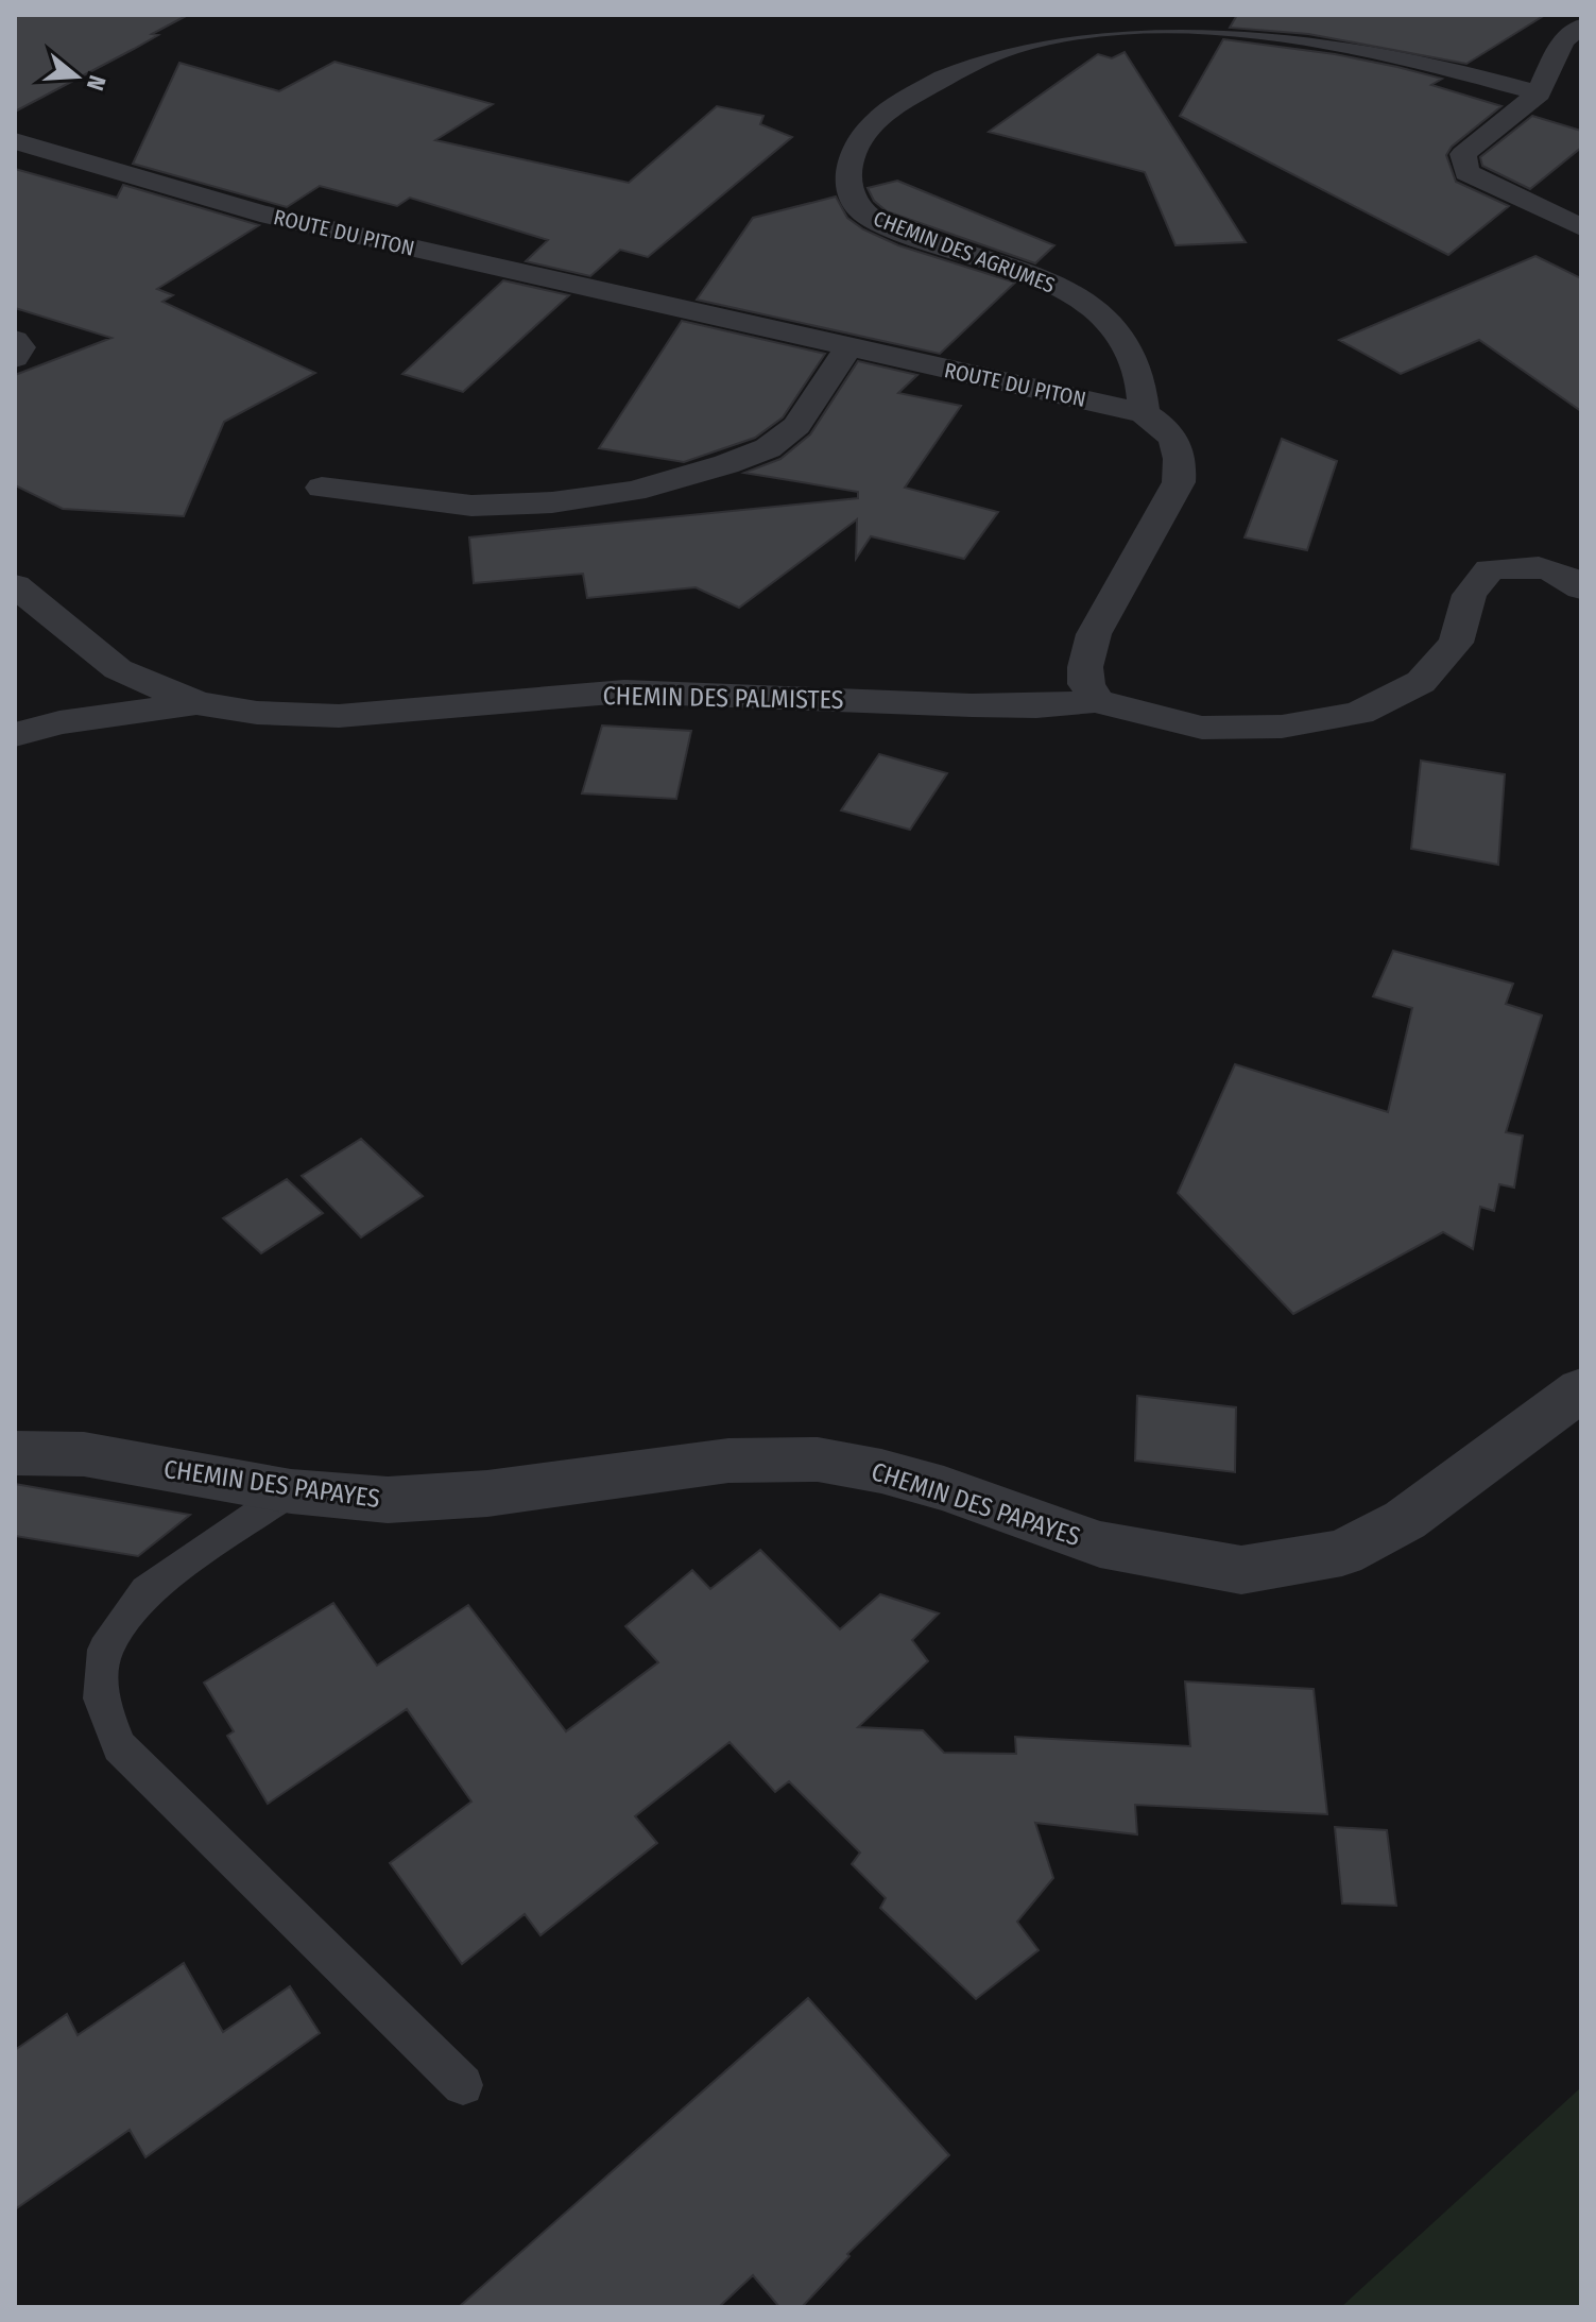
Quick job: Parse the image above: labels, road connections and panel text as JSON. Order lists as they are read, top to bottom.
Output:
{
  "streets": {
    "street": [
      "ROUTE DU PITON",
      "CHEMIN DES AGRUMES",
      "CHEMIN DES PALMISTES",
      "CHEMIN DES PAPAYES"
    ]
  },
  "crossings": [
    ["ROUTE DU PITON", "CHEMIN DES AGRUMES"],
    ["ROUTE DU PITON", "CHEMIN DES PALMISTES"]
  ],
  "north": "right"
}
